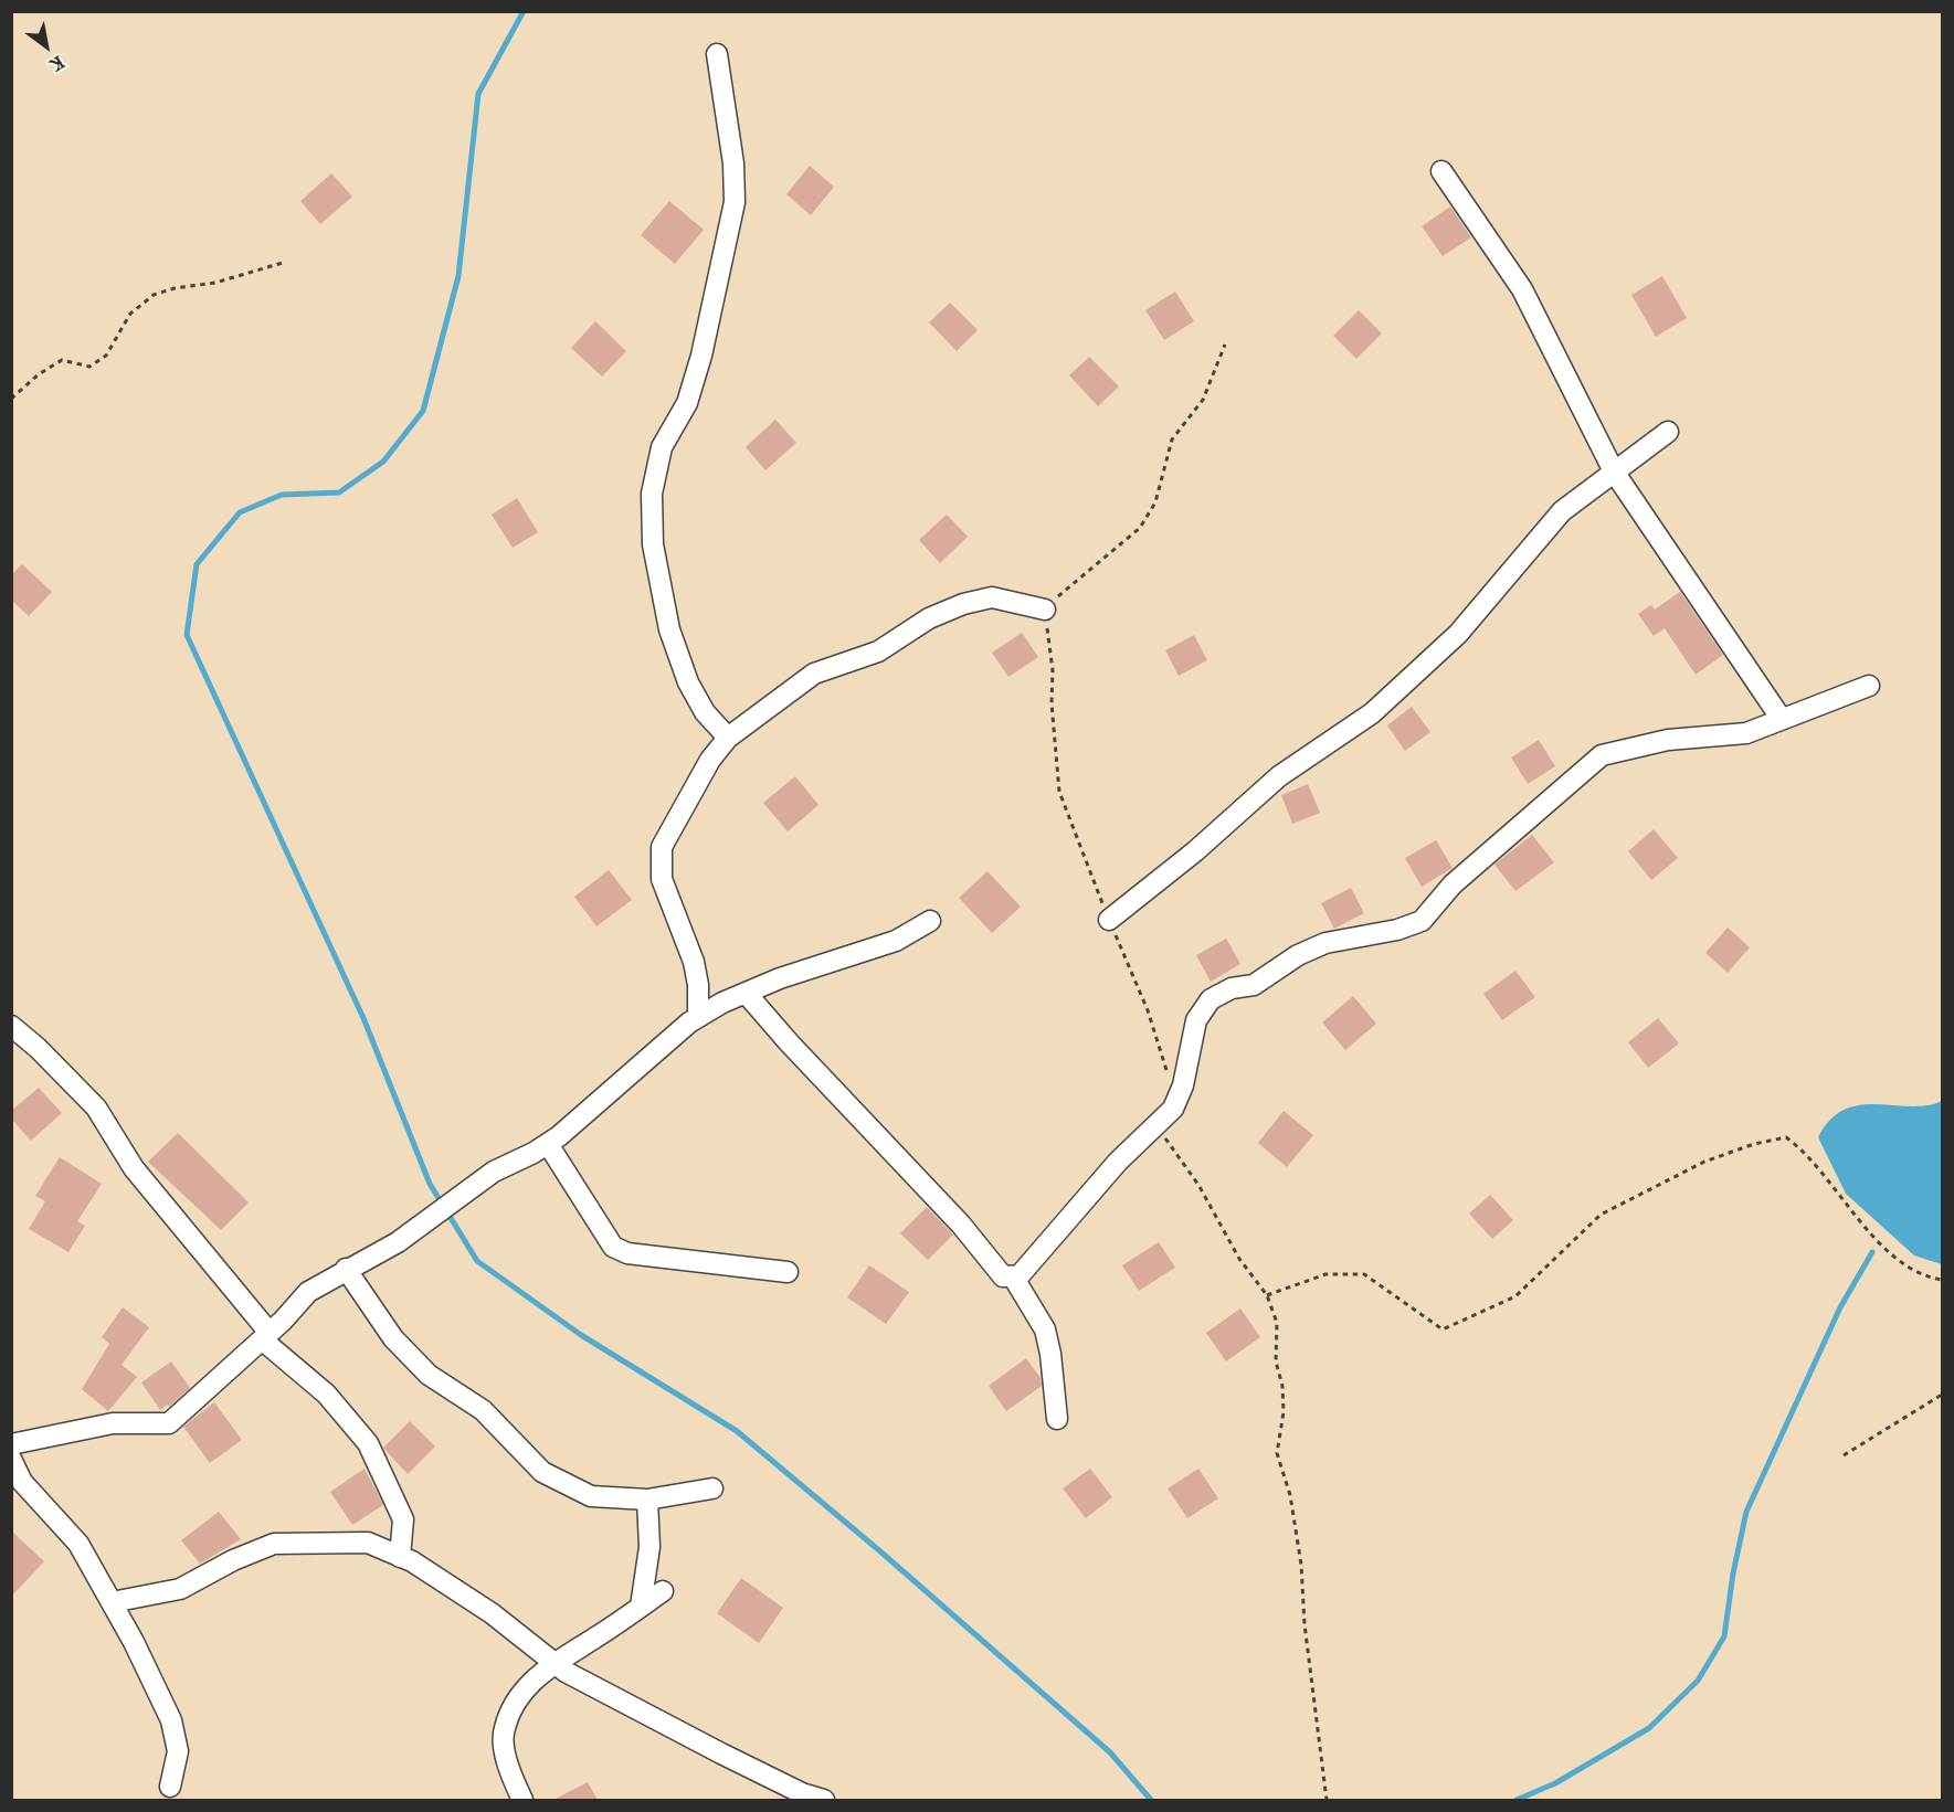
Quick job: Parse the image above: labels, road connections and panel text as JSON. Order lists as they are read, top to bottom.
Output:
{
  "north": "bottom right"
}
